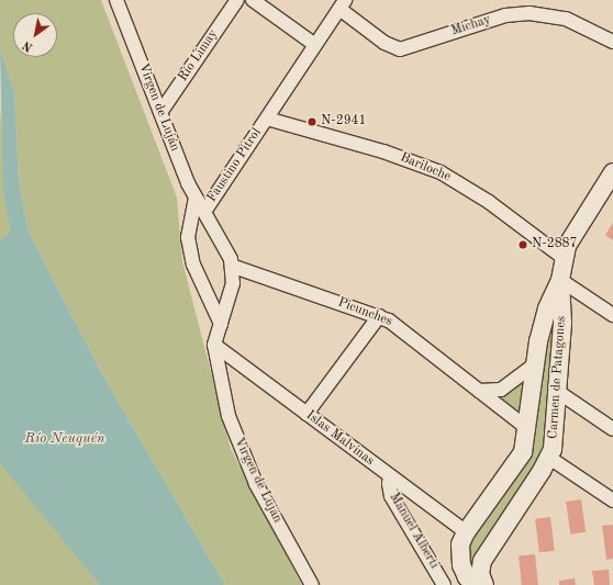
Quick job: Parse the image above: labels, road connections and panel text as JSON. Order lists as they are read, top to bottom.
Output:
{
  "streets": {
    "main road": ["Carmen de Patagones"],
    "street": [
      "Michay",
      "Río Limay",
      "Virgen de Luján",
      "Faustino Pitrol",
      "Bariloche",
      "Picunches",
      "Islas Malvinas",
      "Manuel Alberti"
    ]
  },
  "crossings": [
    ["Michay", "Faustino Pitrol"],
    ["Río Limay", "Virgen de Luján"],
    ["Virgen de Luján", "Faustino Pitrol"],
    ["Virgen de Luján", "Islas Malvinas"],
    ["Faustino Pitrol", "Bariloche"],
    ["Faustino Pitrol", "Picunches"],
    ["Bariloche", "Carmen de Patagones"],
    ["Picunches", "Carmen de Patagones"],
    ["Carmen de Patagones", "Islas Malvinas"],
    ["Islas Malvinas", "Manuel Alberti"]
  ],
  "water": ["Río Neuquén"],
  "places": ["N-2941", "N-2887"],
  "north": "bottom left"
}
